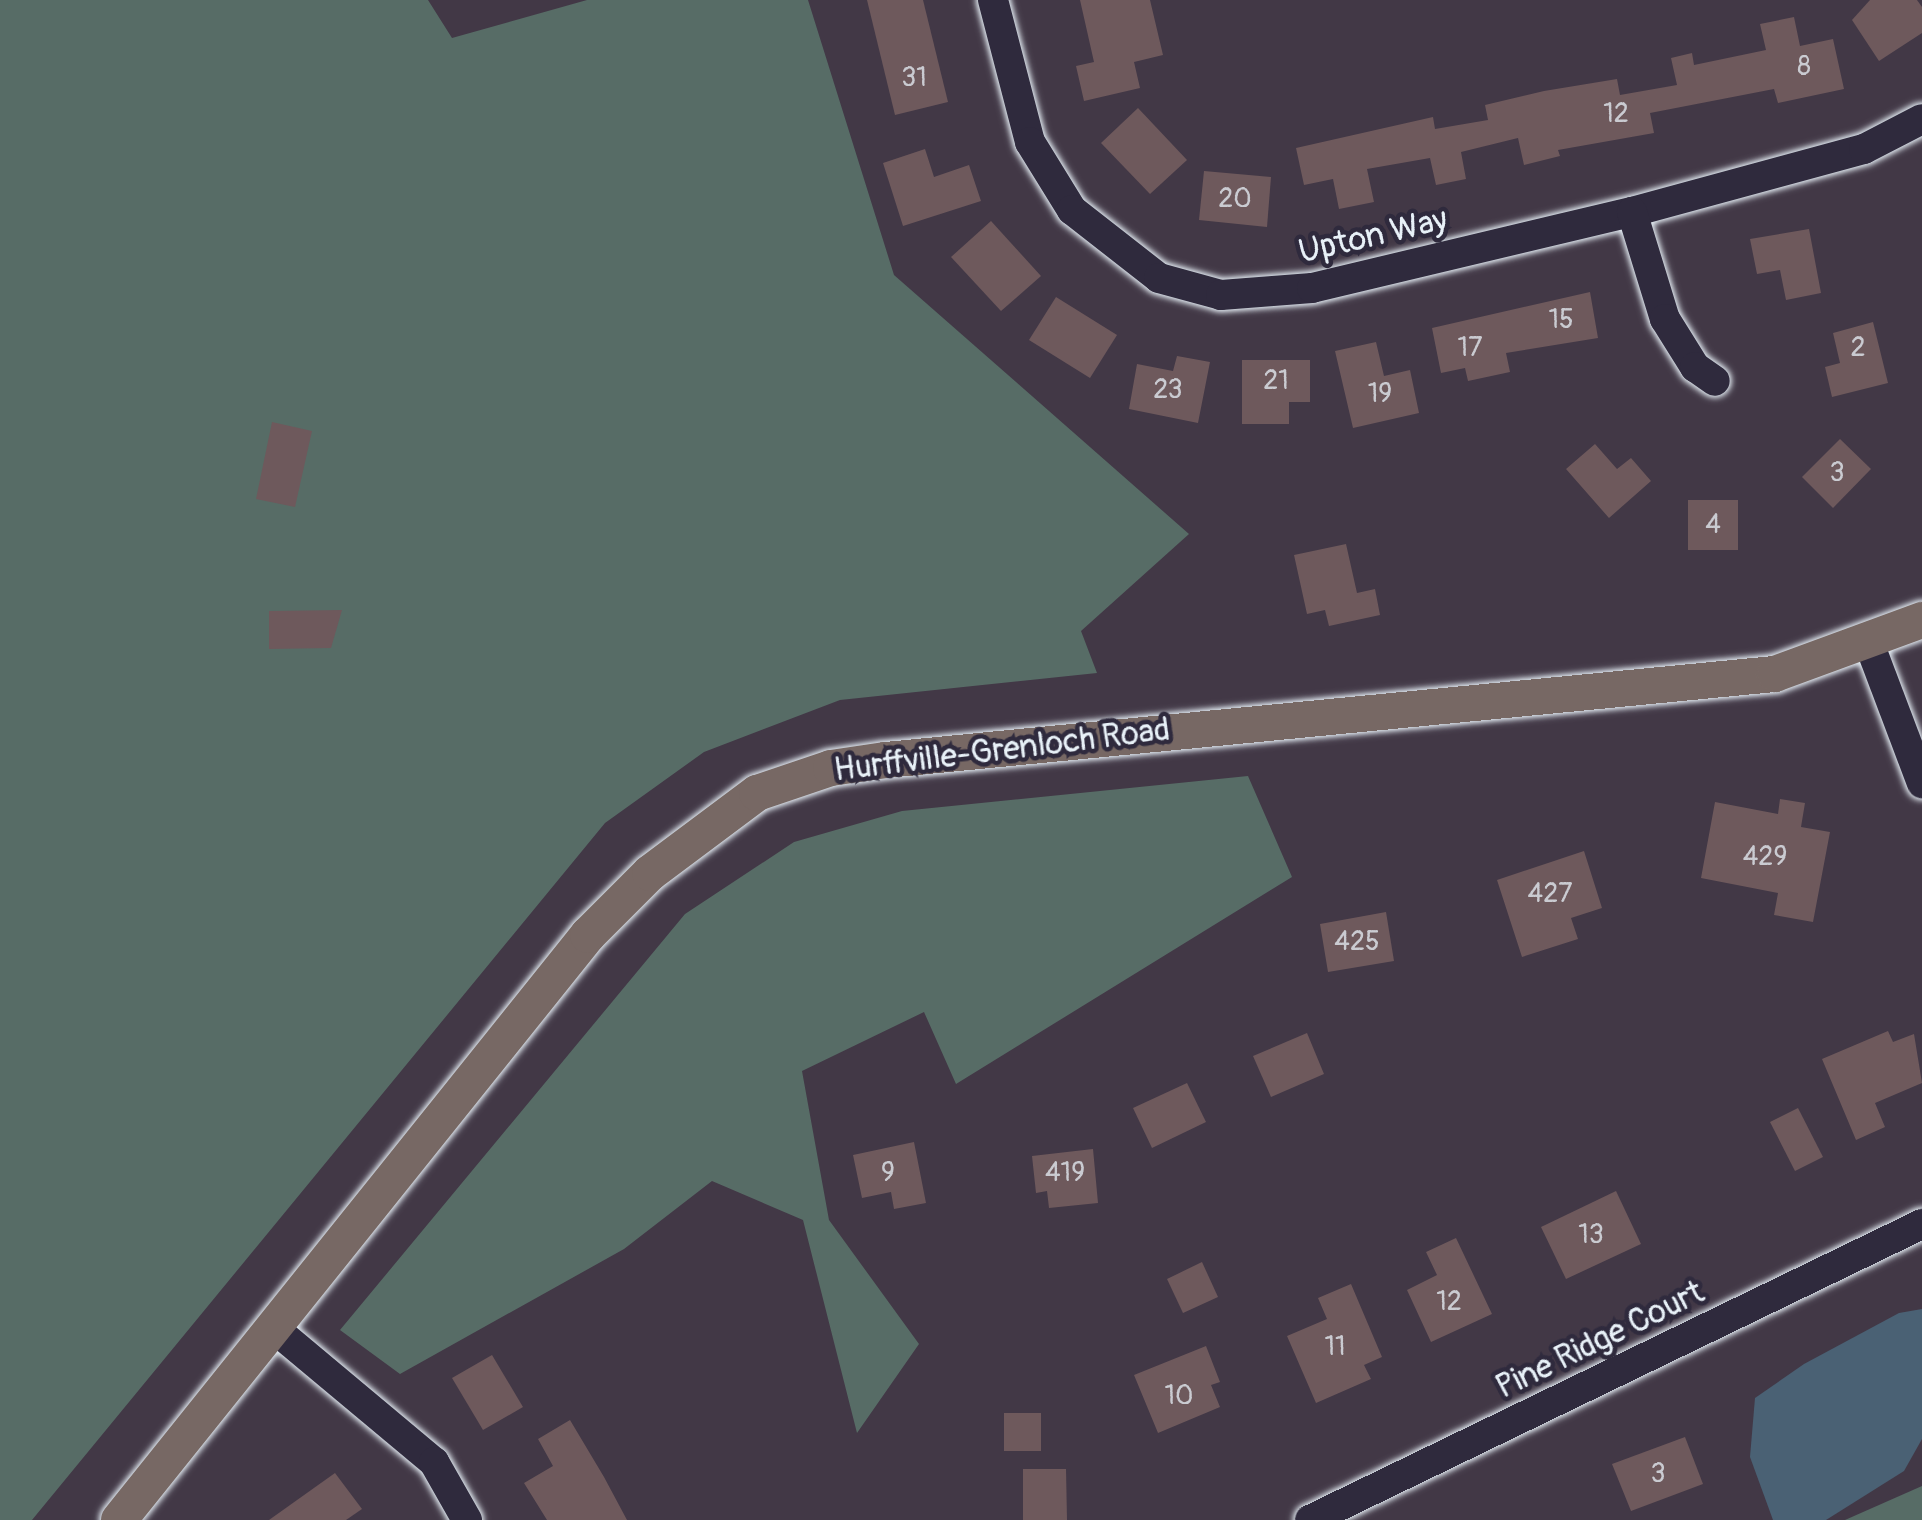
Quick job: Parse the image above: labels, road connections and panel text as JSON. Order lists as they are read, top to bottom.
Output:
{
  "streets": {
    "main road": ["Hurffville-Grenloch Road"],
    "street": ["Upton Way", "Pine Ridge Court"]
  },
  "house_numbers": [
    "8",
    "31",
    "12",
    "20",
    "15",
    "17",
    "2",
    "21",
    "23",
    "19",
    "3",
    "4",
    "429",
    "427",
    "425",
    "9",
    "419",
    "13",
    "12",
    "11",
    "10",
    "3"
  ]
}
